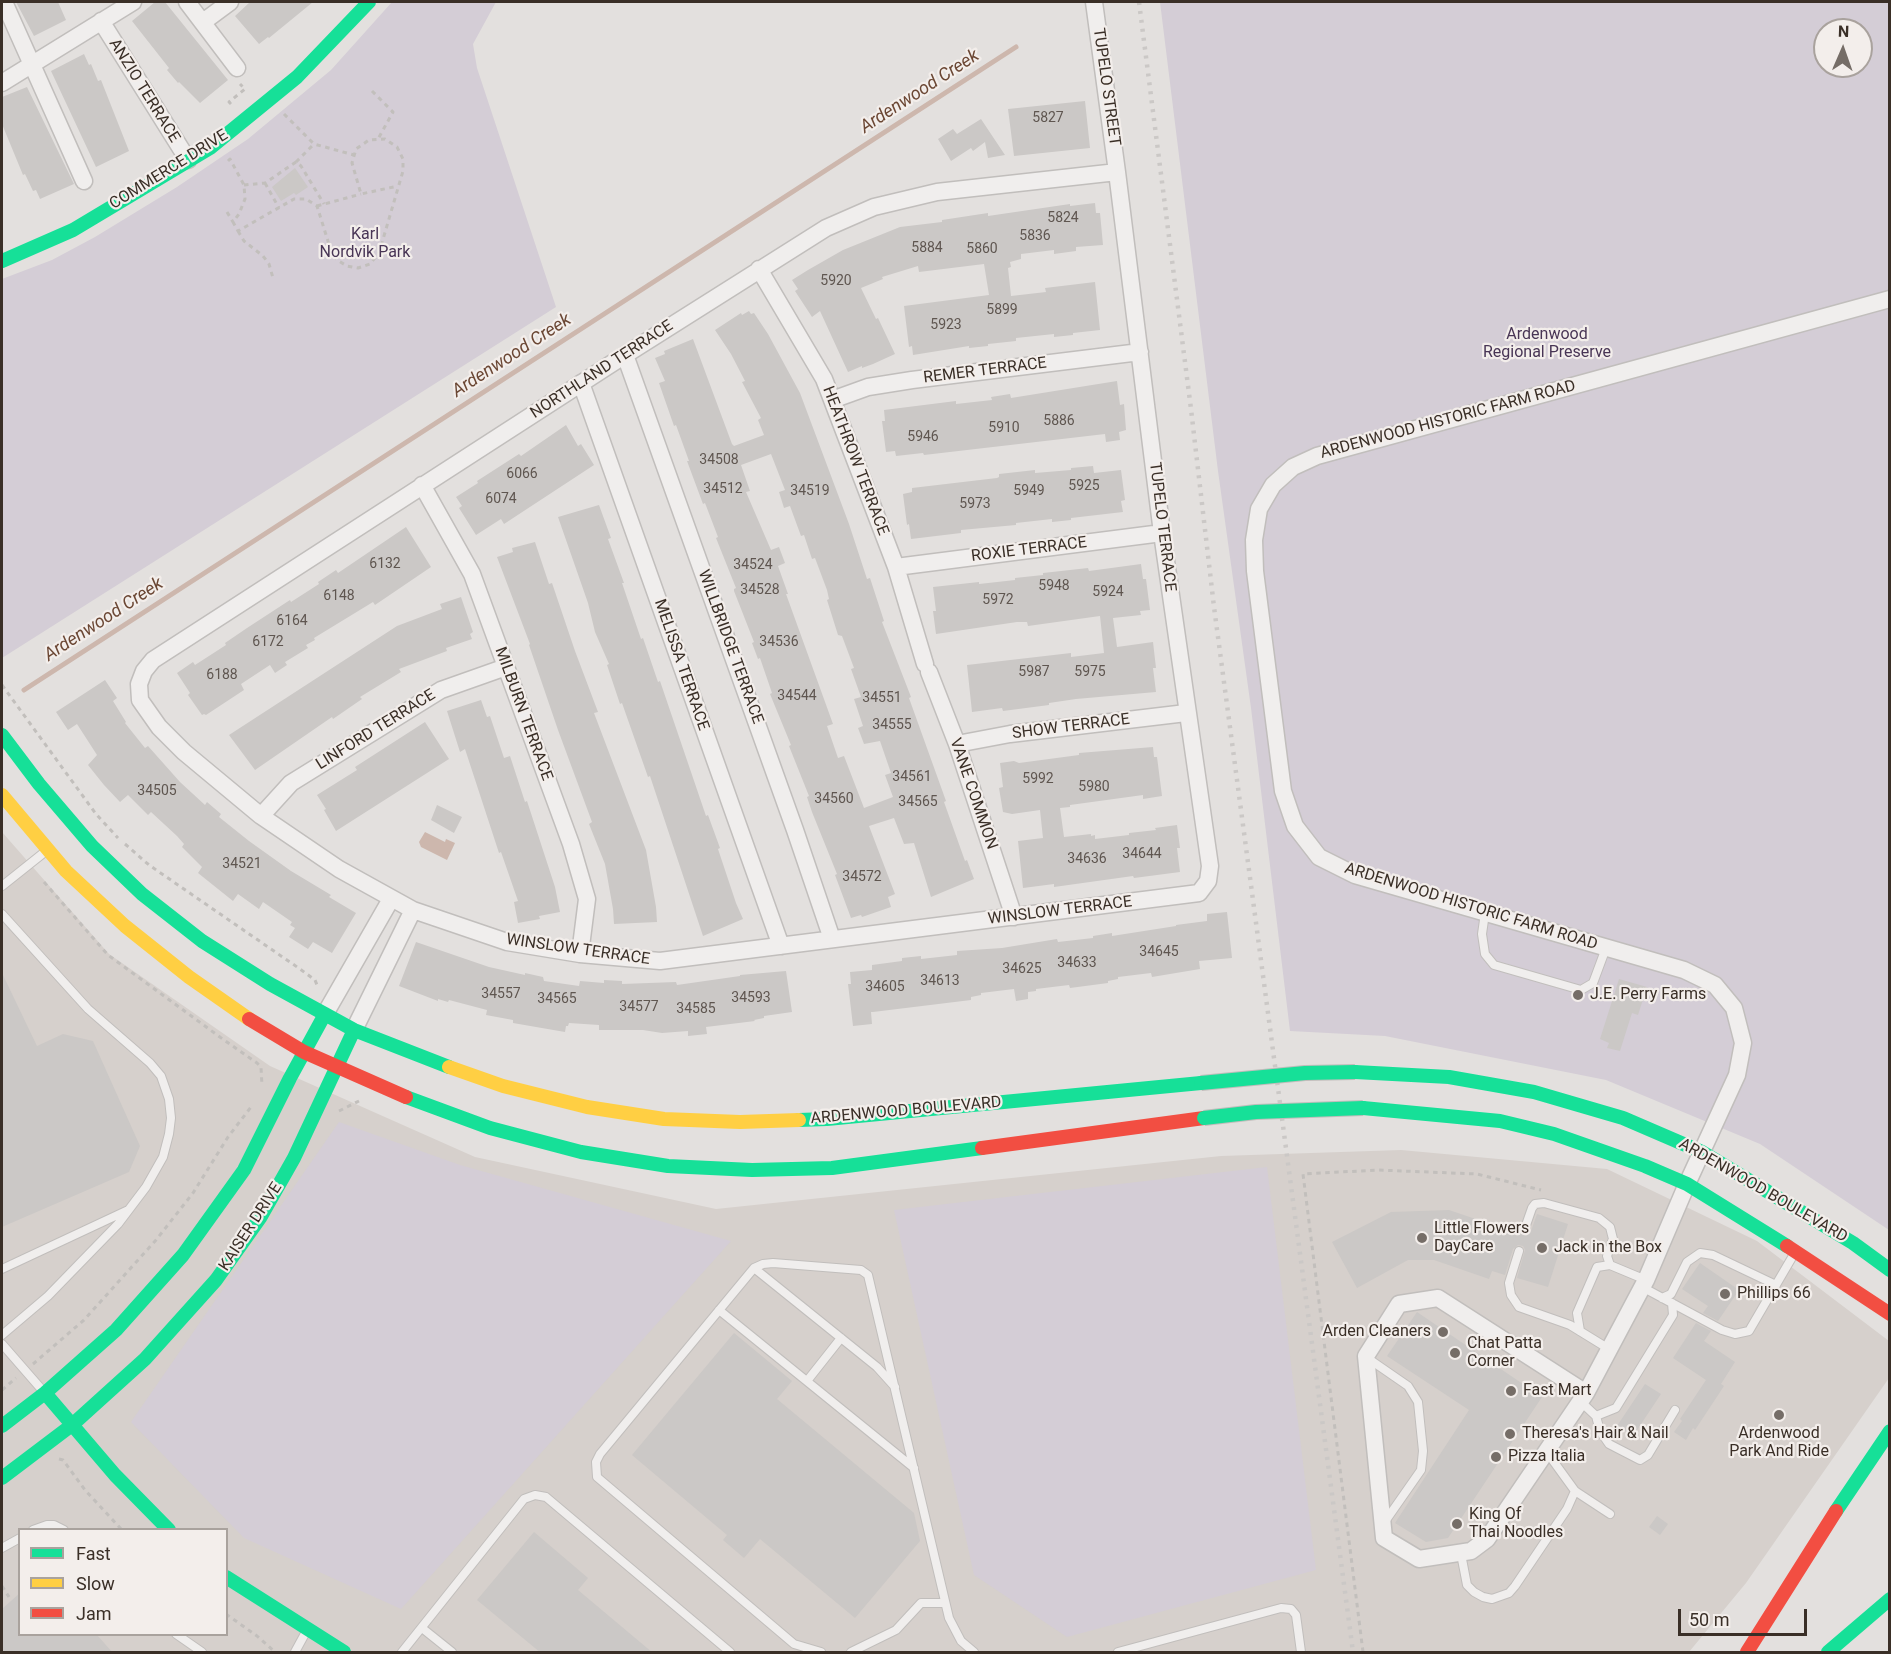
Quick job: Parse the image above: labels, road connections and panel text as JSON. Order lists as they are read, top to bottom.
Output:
{
  "streets": {
    "main road": ["COMMERCE DRIVE", "ARDENWOOD BOULEVARD", "KAISER DRIVE"],
    "street": [
      "TUPELO STREET",
      "ANZIO TERRACE",
      "NORTHLAND TERRACE",
      "REMER TERRACE",
      "ARDENWOOD HISTORIC FARM ROAD",
      "HEATHROW TERRACE",
      "TUPELO TERRACE",
      "ROXIE TERRACE",
      "WILLBRIDGE TERRACE",
      "MELISSA TERRACE",
      "MILBURN TERRACE",
      "SHOW TERRACE",
      "LINFORD TERRACE",
      "VANE COMMON",
      "WINSLOW TERRACE"
    ]
  },
  "crossings": [
    ["TUPELO STREET", "NORTHLAND TERRACE"],
    ["TUPELO STREET", "TUPELO TERRACE"],
    ["ANZIO TERRACE", "COMMERCE DRIVE"],
    ["NORTHLAND TERRACE", "HEATHROW TERRACE"],
    ["NORTHLAND TERRACE", "TUPELO TERRACE"],
    ["NORTHLAND TERRACE", "WILLBRIDGE TERRACE"],
    ["NORTHLAND TERRACE", "MELISSA TERRACE"],
    ["NORTHLAND TERRACE", "MILBURN TERRACE"],
    ["NORTHLAND TERRACE", "WINSLOW TERRACE"],
    ["REMER TERRACE", "HEATHROW TERRACE"],
    ["REMER TERRACE", "TUPELO TERRACE"],
    ["ARDENWOOD HISTORIC FARM ROAD", "ARDENWOOD BOULEVARD"],
    ["HEATHROW TERRACE", "ROXIE TERRACE"],
    ["HEATHROW TERRACE", "VANE COMMON"],
    ["TUPELO TERRACE", "ROXIE TERRACE"],
    ["TUPELO TERRACE", "SHOW TERRACE"],
    ["TUPELO TERRACE", "WINSLOW TERRACE"],
    ["WILLBRIDGE TERRACE", "WINSLOW TERRACE"],
    ["MELISSA TERRACE", "WINSLOW TERRACE"],
    ["MILBURN TERRACE", "LINFORD TERRACE"],
    ["MILBURN TERRACE", "WINSLOW TERRACE"],
    ["SHOW TERRACE", "VANE COMMON"],
    ["LINFORD TERRACE", "WINSLOW TERRACE"],
    ["VANE COMMON", "WINSLOW TERRACE"],
    ["WINSLOW TERRACE", "KAISER DRIVE"],
    ["ARDENWOOD BOULEVARD", "KAISER DRIVE"]
  ],
  "water": ["Ardenwood Creek"],
  "parks": ["Karl Nordvik Park", "Ardenwood Regional Preserve"],
  "places": [
    "J.E. Perry Farms",
    "Little Flowers DayCare",
    "Jack in the Box",
    "Phillips 66",
    "Arden Cleaners",
    "Chat Patta Corner",
    "Fast Mart",
    "Ardenwood Park And Ride",
    "Theresa's Hair & Nail",
    "Pizza Italia",
    "King Of Thai Noodles"
  ],
  "house_numbers": [
    "5827",
    "5824",
    "5836",
    "5884",
    "5860",
    "5920",
    "5899",
    "5923",
    "5886",
    "5910",
    "5946",
    "34508",
    "6066",
    "5925",
    "34512",
    "34519",
    "5949",
    "6074",
    "5973",
    "6132",
    "34524",
    "5948",
    "34528",
    "5924",
    "6148",
    "5972",
    "6164",
    "6172",
    "34536",
    "5987",
    "5975",
    "6188",
    "34544",
    "34551",
    "34555",
    "34561",
    "5992",
    "5980",
    "34505",
    "34560",
    "34565",
    "34644",
    "34636",
    "34521",
    "34572",
    "34645",
    "34633",
    "34625",
    "34613",
    "34605",
    "34557",
    "34593",
    "34565",
    "34577",
    "34585"
  ],
  "legend": ["Fast", "Slow", "Jam"],
  "scale_bar": "50 m",
  "north": "top"
}
